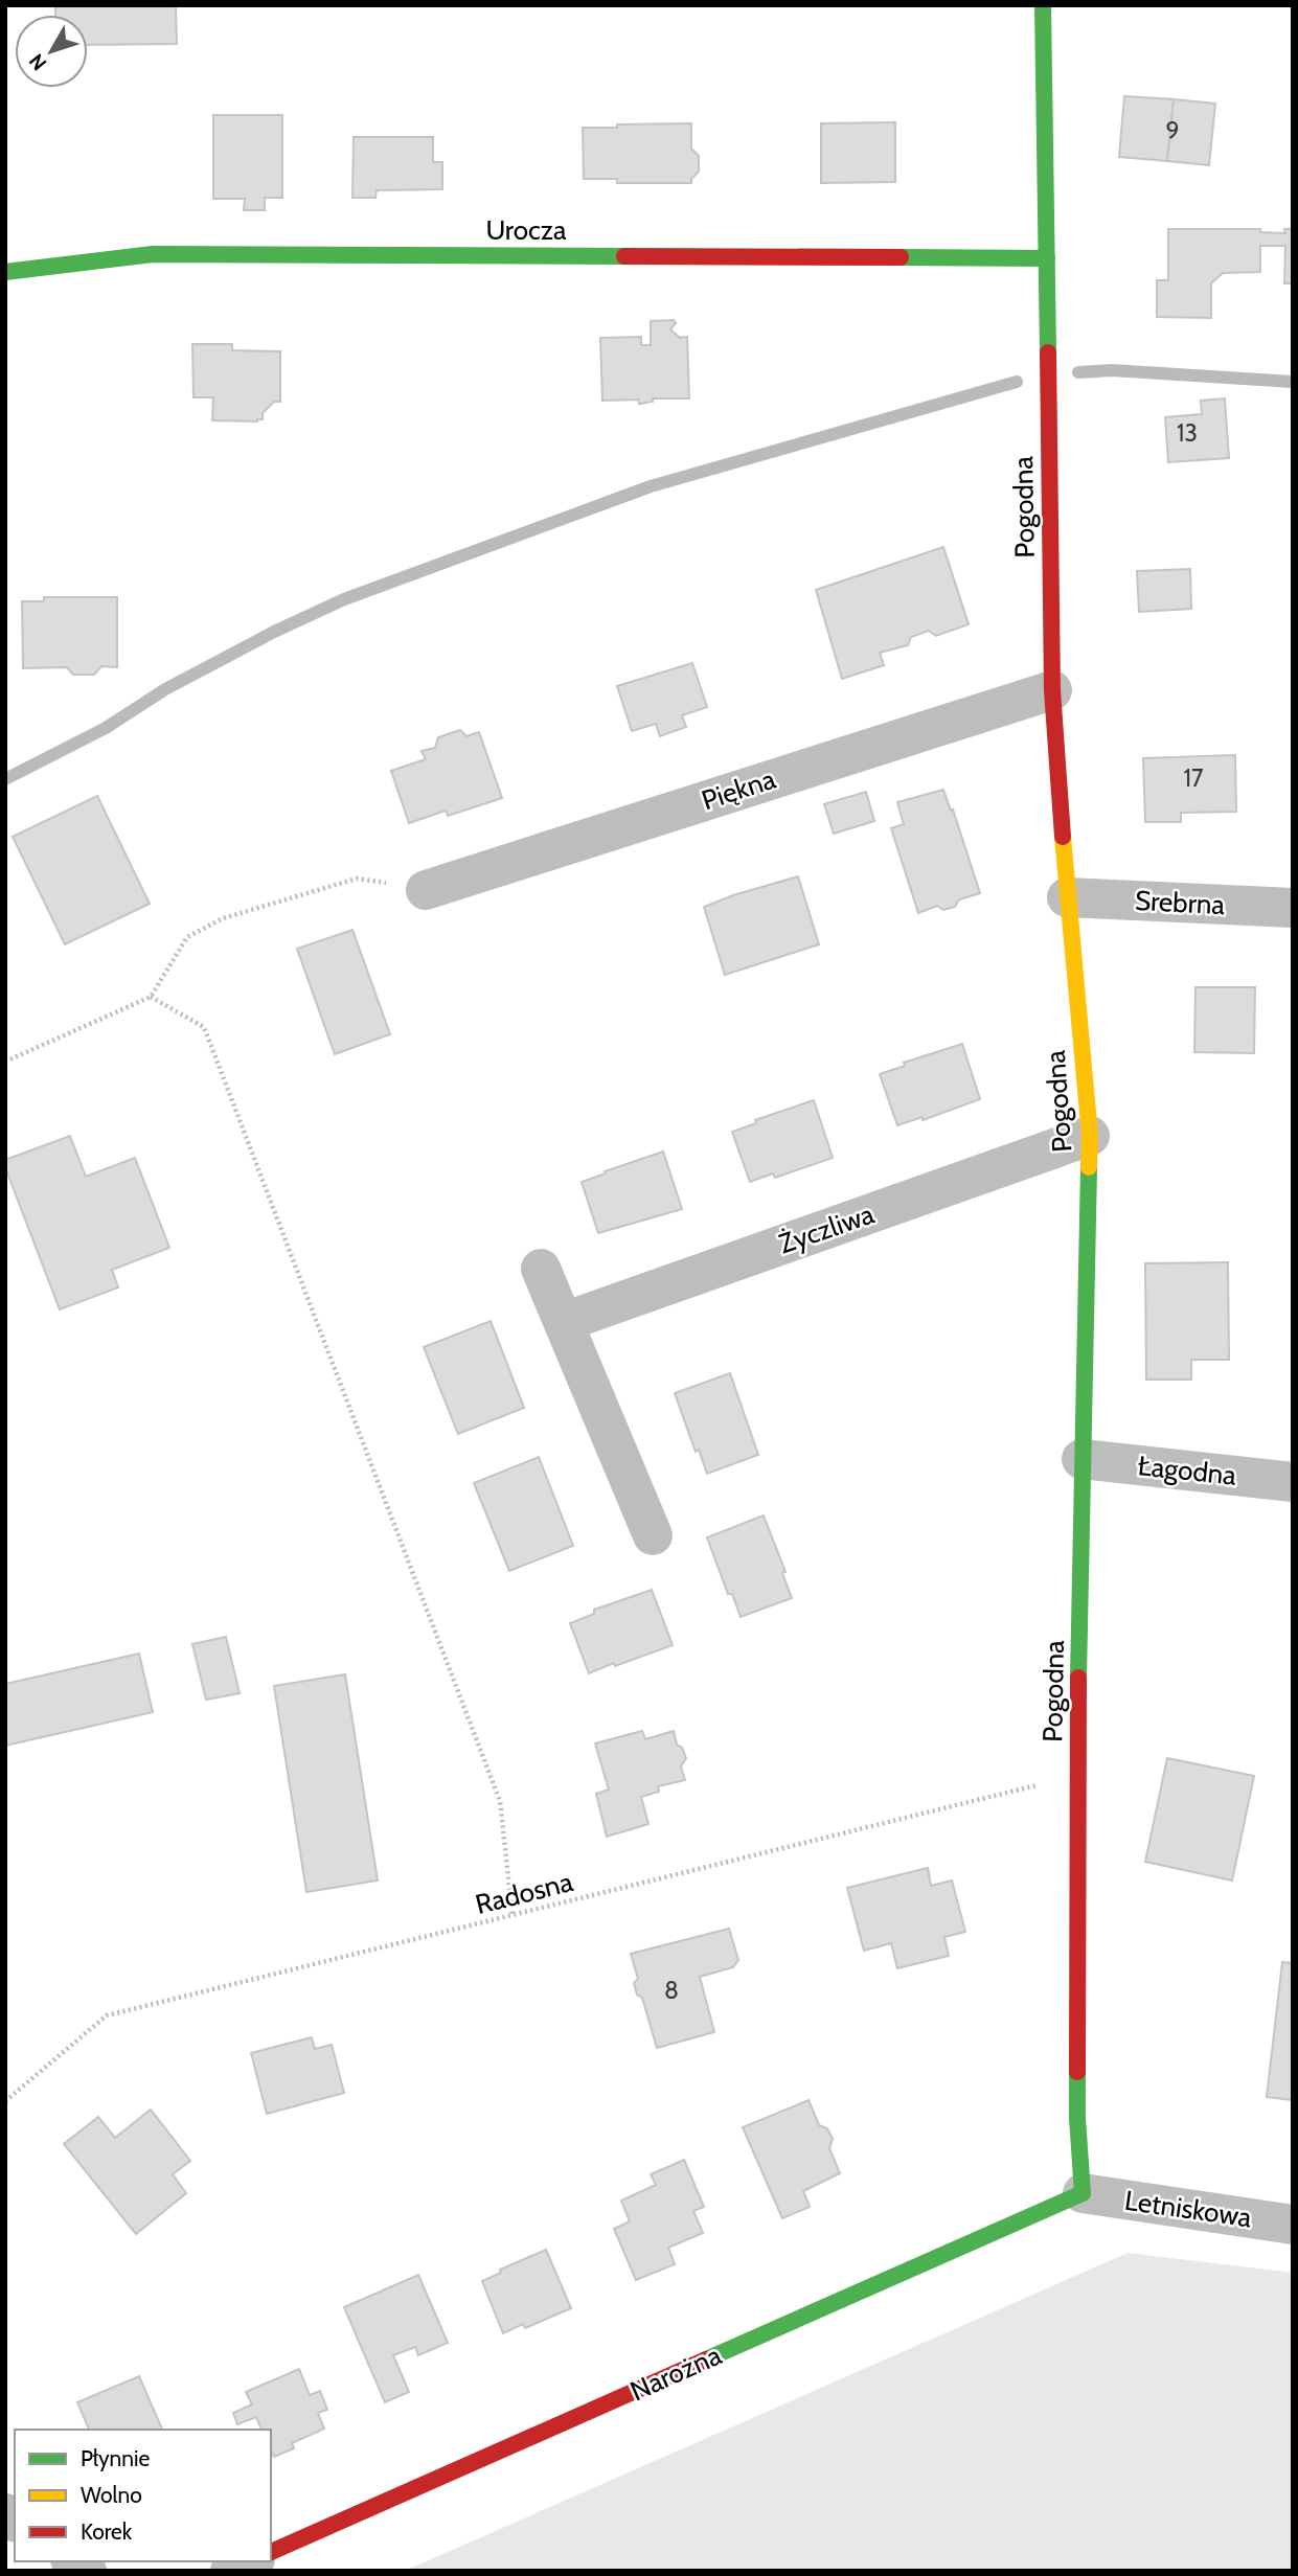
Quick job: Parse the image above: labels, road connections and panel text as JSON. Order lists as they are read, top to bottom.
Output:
{
  "streets": {
    "street": [
      "Urocza",
      "Pogodna",
      "Piękna",
      "Srebrna",
      "Życzliwa",
      "Łagodna",
      "Letniskowa",
      "Narożna"
    ],
    "path": ["Radosna"]
  },
  "crossings": [
    ["Urocza", "Pogodna"],
    ["Pogodna", "Piękna"],
    ["Pogodna", "Srebrna"],
    ["Pogodna", "Życzliwa"],
    ["Pogodna", "Łagodna"],
    ["Pogodna", "Radosna"],
    ["Pogodna", "Letniskowa"],
    ["Pogodna", "Narożna"],
    ["Letniskowa", "Narożna"]
  ],
  "house_numbers": [
    "9",
    "13",
    "17",
    "8"
  ],
  "legend": ["Płynnie", "Wolno", "Korek"],
  "north": "bottom left"
}
